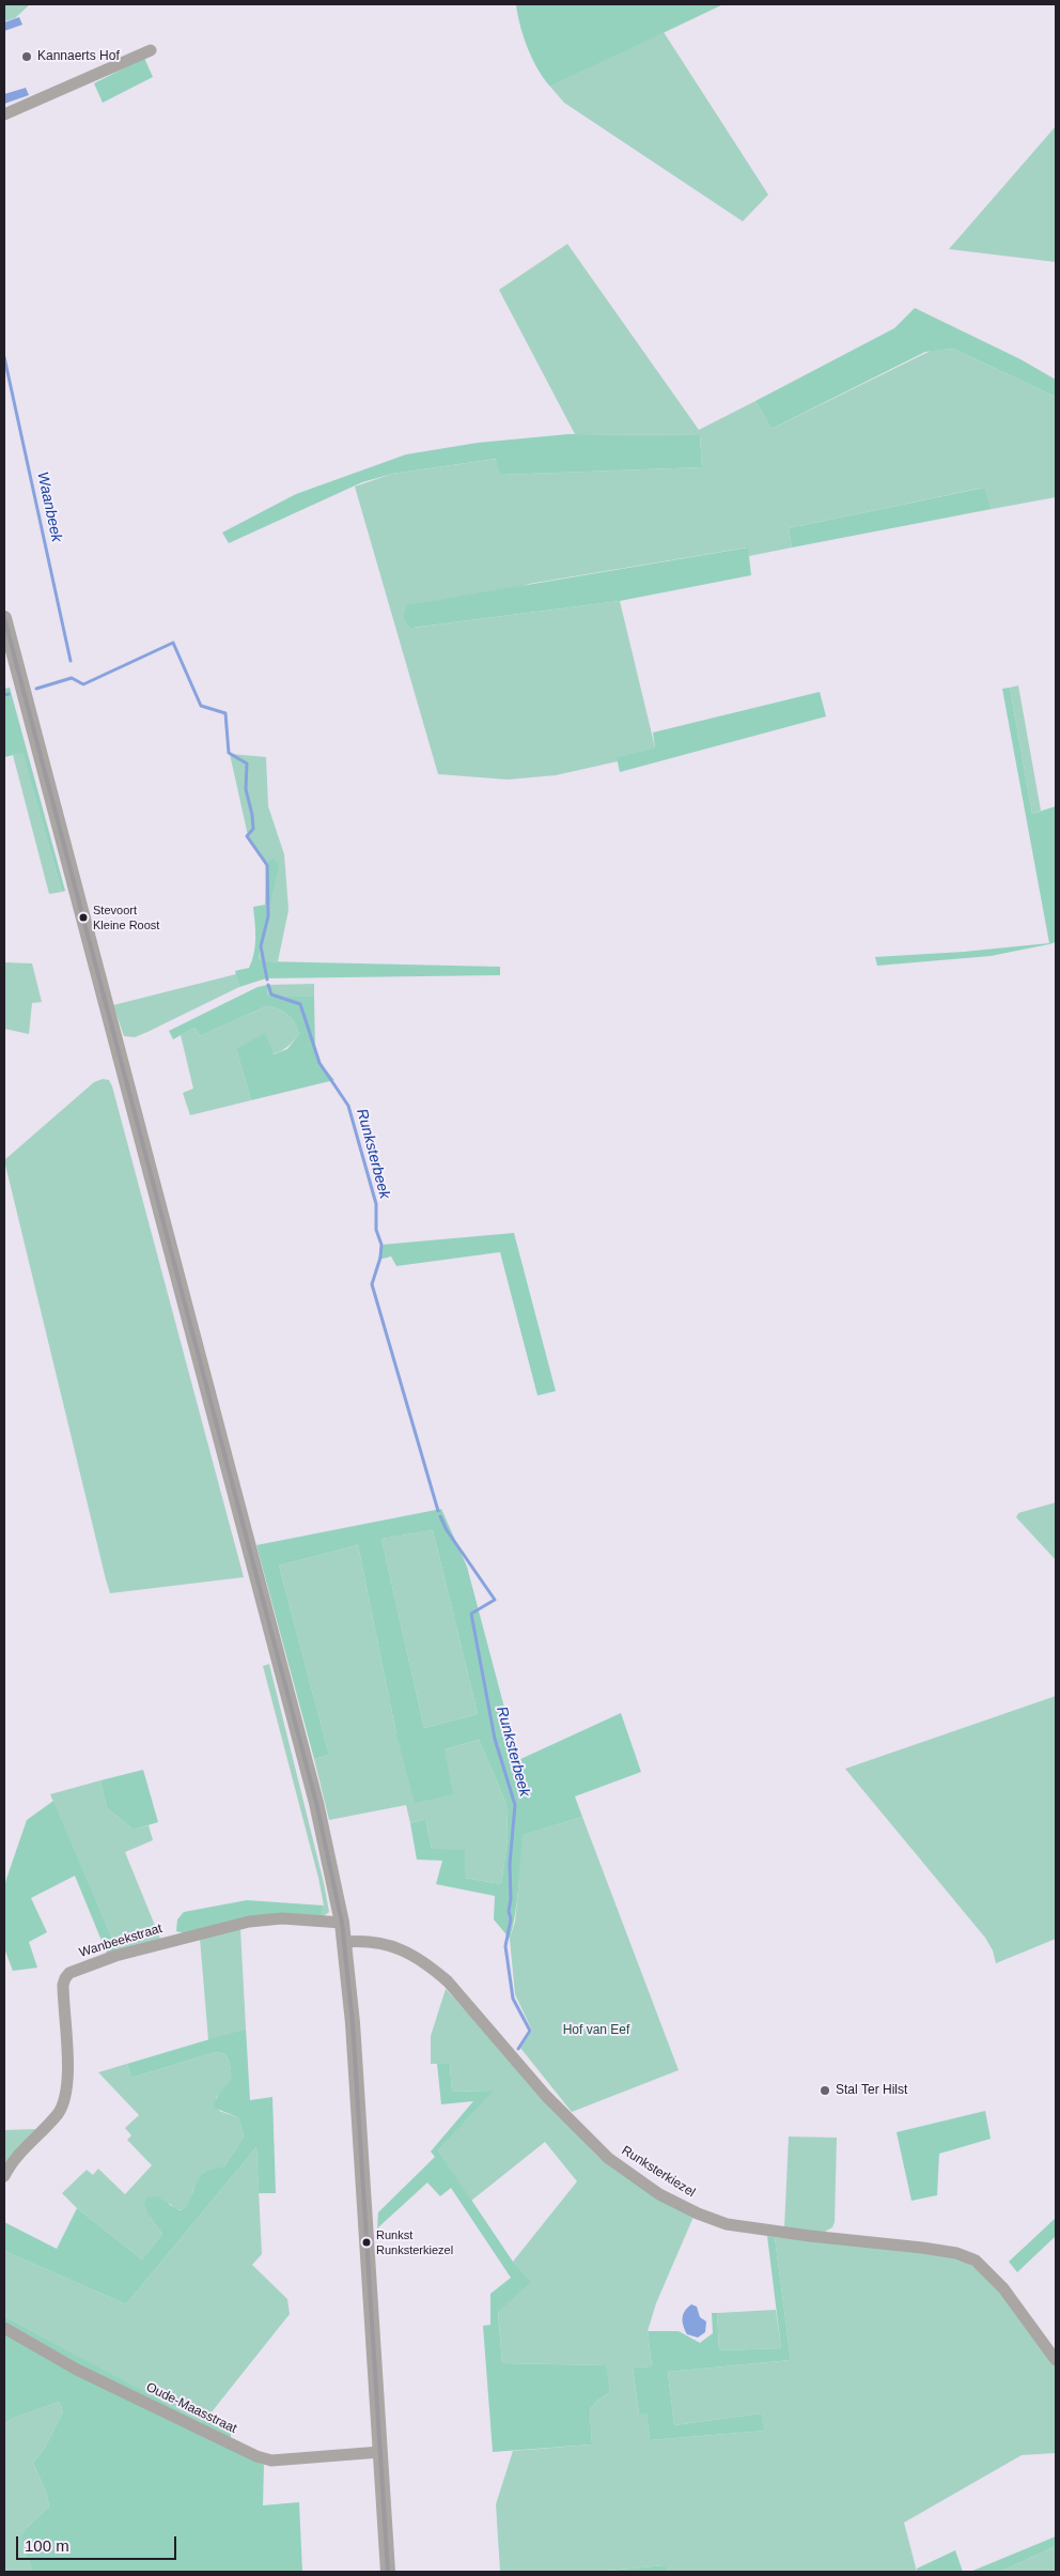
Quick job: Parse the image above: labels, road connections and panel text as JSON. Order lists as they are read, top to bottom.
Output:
{
  "streets": {
    "street": ["Wanbeekstraat", "Runksterkiezel", "Oude-Maasstraat"]
  },
  "water": ["Waanbeek", "Runksterbeek"],
  "parks": ["Hof van Eef"],
  "places": [
    "Kannaerts Hof",
    "Stevoort Kleine Roost",
    "Stal Ter Hilst",
    "Runkst Runksterkiezel"
  ],
  "scale_bar": "100 m"
}
